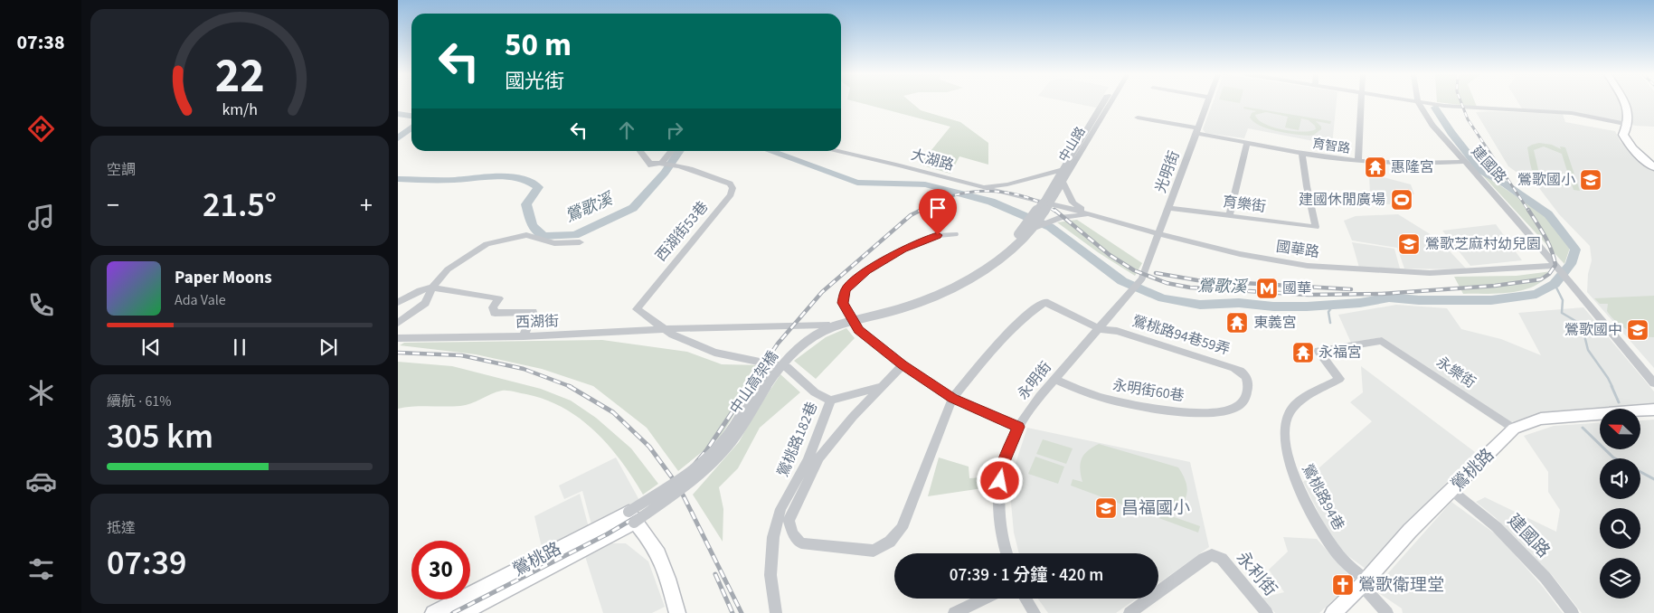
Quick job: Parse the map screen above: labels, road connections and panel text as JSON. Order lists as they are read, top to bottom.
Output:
{
  "streets": {
    "main road": ["鶯桃路"],
    "street": [
      "中山路",
      "育智路",
      "大湖路",
      "建國路",
      "光明街",
      "育樂街",
      "西湖街53巷",
      "國華路",
      "西湖街",
      "鶯桃路94巷59弄",
      "永樂街",
      "永明街",
      "中山高架橋",
      "永明街60巷",
      "鶯桃路182巷",
      "鶯桃路94巷",
      "永利街"
    ]
  },
  "crossings": [
    ["中山路", "大湖路"],
    ["中山路", "國華路"],
    ["中山路", "中山高架橋"],
    ["育智路", "建國路"],
    ["育智路", "光明街"],
    ["育智路", "育樂街"],
    ["大湖路", "國華路"],
    ["大湖路", "中山高架橋"],
    ["建國路", "國華路"],
    ["建國路", "鶯桃路"],
    ["光明街", "育樂街"],
    ["光明街", "國華路"],
    ["光明街", "永明街"],
    ["西湖街53巷", "西湖街"],
    ["西湖街53巷", "鶯桃路182巷"],
    ["國華路", "中山高架橋"],
    ["西湖街", "中山高架橋"],
    ["西湖街", "鶯桃路182巷"],
    ["鶯桃路94巷59弄", "永明街"],
    ["鶯桃路94巷59弄", "永明街60巷"],
    ["永樂街", "鶯桃路"],
    ["永樂街", "鶯桃路94巷"],
    ["永明街", "永明街60巷"],
    ["中山高架橋", "鶯桃路"],
    ["鶯桃路", "鶯桃路94巷"]
  ],
  "water": ["鶯歌溪"],
  "places": {
    "temple": ["惠隆宮", "東義宮", "永福宮"],
    "school or university": [
      "鶯歌國小",
      "鶯歌芝麻村幼兒園",
      "鶯歌國中",
      "昌福國小"
    ],
    "sports": ["建國休閒廣場"],
    "metro station": ["國華"],
    "church": ["鶯歌衛理堂"]
  },
  "north": "left",
  "page": {
    "tabs": "07:38",
    "turn": ["50 m", "國光街"],
    "tile": [
      "空調",
      ["續航 · 61%", "305 km"],
      ["抵達", "07:39"]
    ],
    "heat": ["−", "21.5°", "+"],
    "song": ["Paper Moons", "Ada Vale"],
    "limit": "30",
    "trip": "07:39 · 1 分鐘 · 420 m",
    "gauge": ["22", "km/h"]
  }
}
